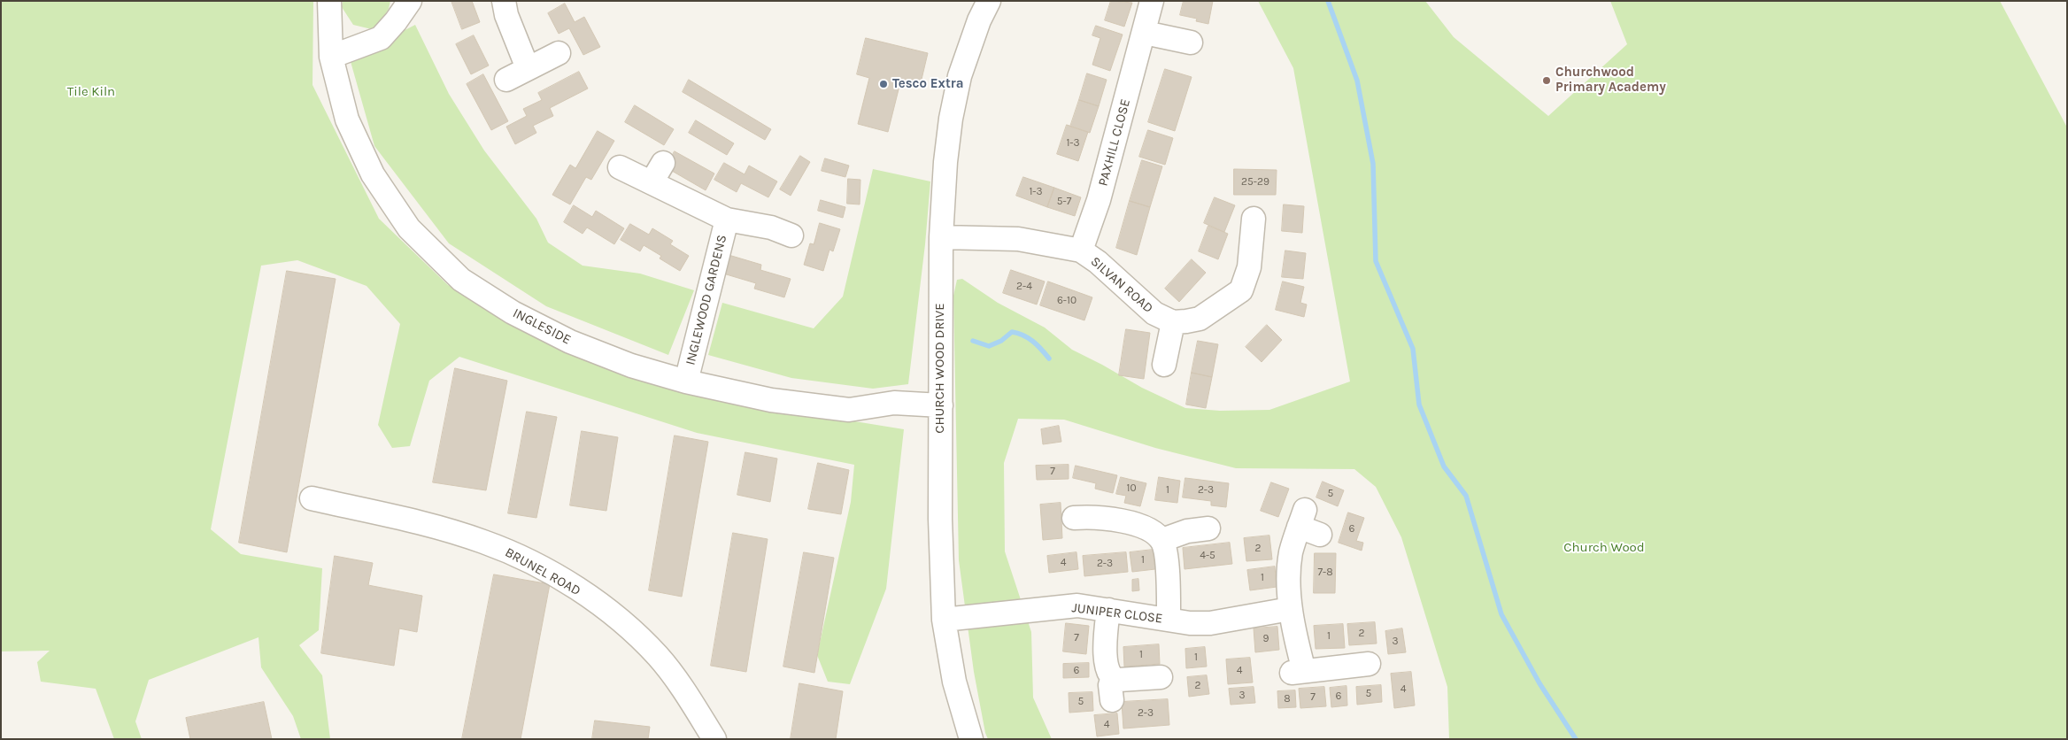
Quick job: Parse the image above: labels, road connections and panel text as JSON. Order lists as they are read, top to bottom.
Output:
{
  "streets": {
    "street": [
      "PAXHILL CLOSE",
      "SILVAN ROAD",
      "INGLEWOOD GARDENS",
      "INGLESIDE",
      "CHURCH WOOD DRIVE",
      "BRUNEL ROAD",
      "JUNIPER CLOSE"
    ]
  },
  "crossings": [
    ["PAXHILL CLOSE", "SILVAN ROAD"],
    ["SILVAN ROAD", "CHURCH WOOD DRIVE"],
    ["INGLEWOOD GARDENS", "INGLESIDE"],
    ["INGLESIDE", "CHURCH WOOD DRIVE"],
    ["CHURCH WOOD DRIVE", "JUNIPER CLOSE"]
  ],
  "parks": ["Tile Kiln", "Church Wood"],
  "places": ["Churchwood Primary Academy", "Tesco Extra"],
  "house_numbers": [
    "1-3",
    "25-29",
    "1-3",
    "5-7",
    "2-4",
    "6-10",
    "7",
    "10",
    "1",
    "2-3",
    "5",
    "6",
    "2",
    "4-5",
    "1",
    "4",
    "2-3",
    "7-8",
    "1",
    "2",
    "1",
    "7",
    "9",
    "3",
    "1",
    "1",
    "6",
    "4",
    "2",
    "4",
    "5",
    "3",
    "6",
    "7",
    "8",
    "5",
    "2-3",
    "4"
  ]
}
